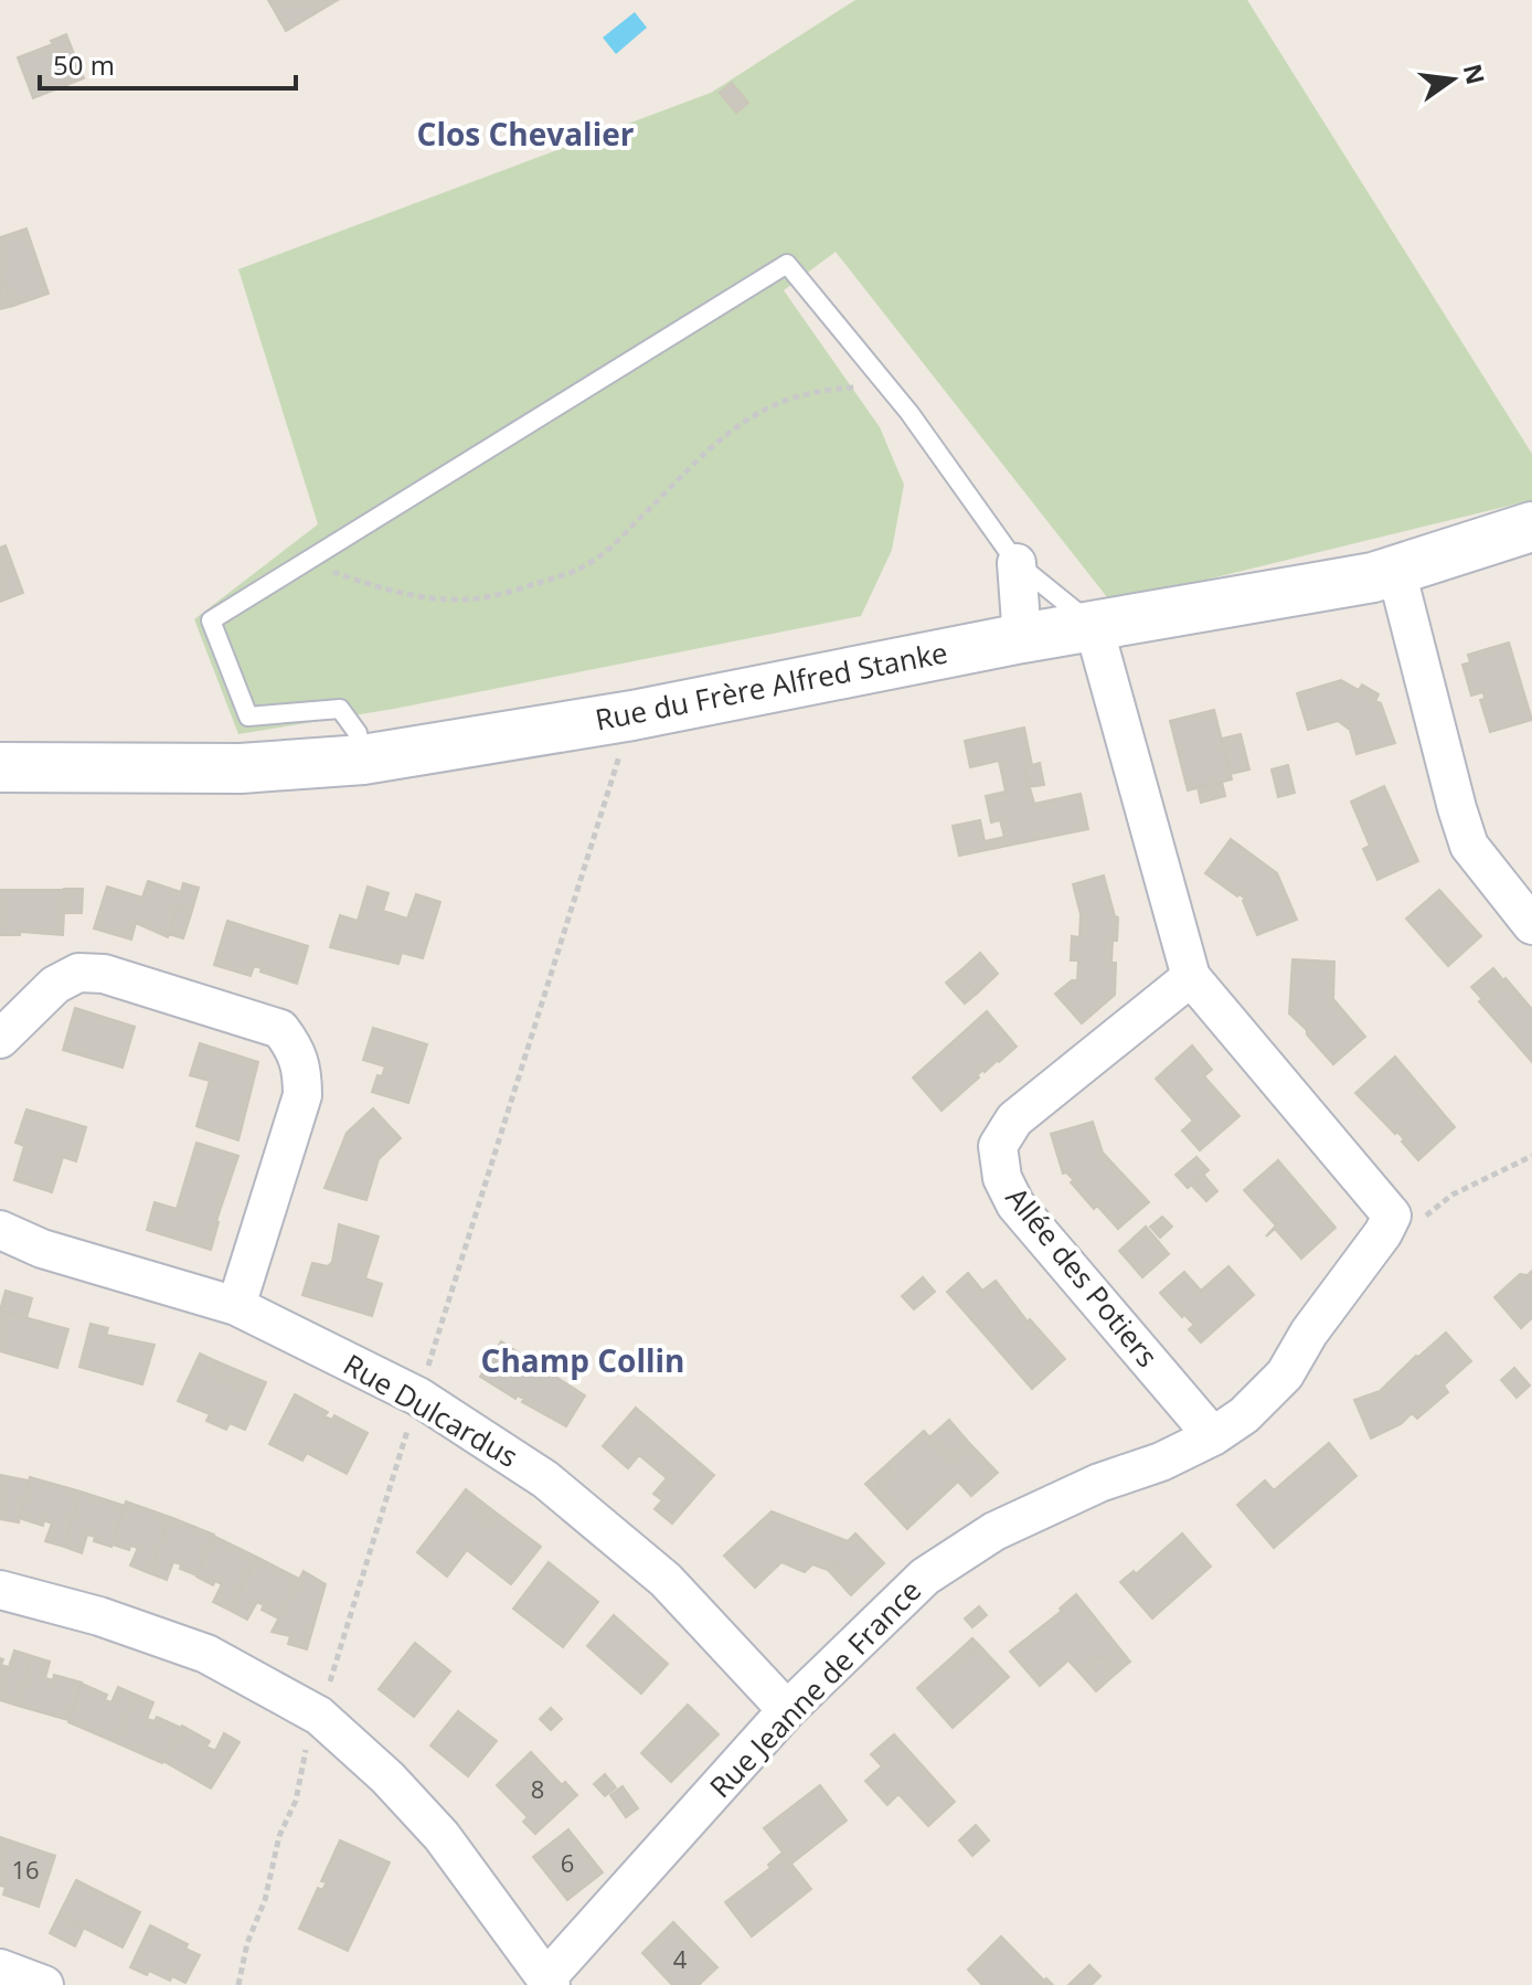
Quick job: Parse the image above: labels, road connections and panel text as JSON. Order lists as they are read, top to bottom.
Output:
{
  "streets": {
    "street": [
      "Rue du Frère Alfred Stanke",
      "Allée des Potiers",
      "Rue Dulcardus",
      "Rue Jeanne de France"
    ]
  },
  "crossings": [
    ["Allée des Potiers", "Rue Jeanne de France"],
    ["Rue Dulcardus", "Rue Jeanne de France"]
  ],
  "districts": ["Clos Chevalier", "Champ Collin"],
  "house_numbers": [
    "8",
    "6",
    "16",
    "4"
  ],
  "scale_bar": "50 m",
  "north": "right"
}
